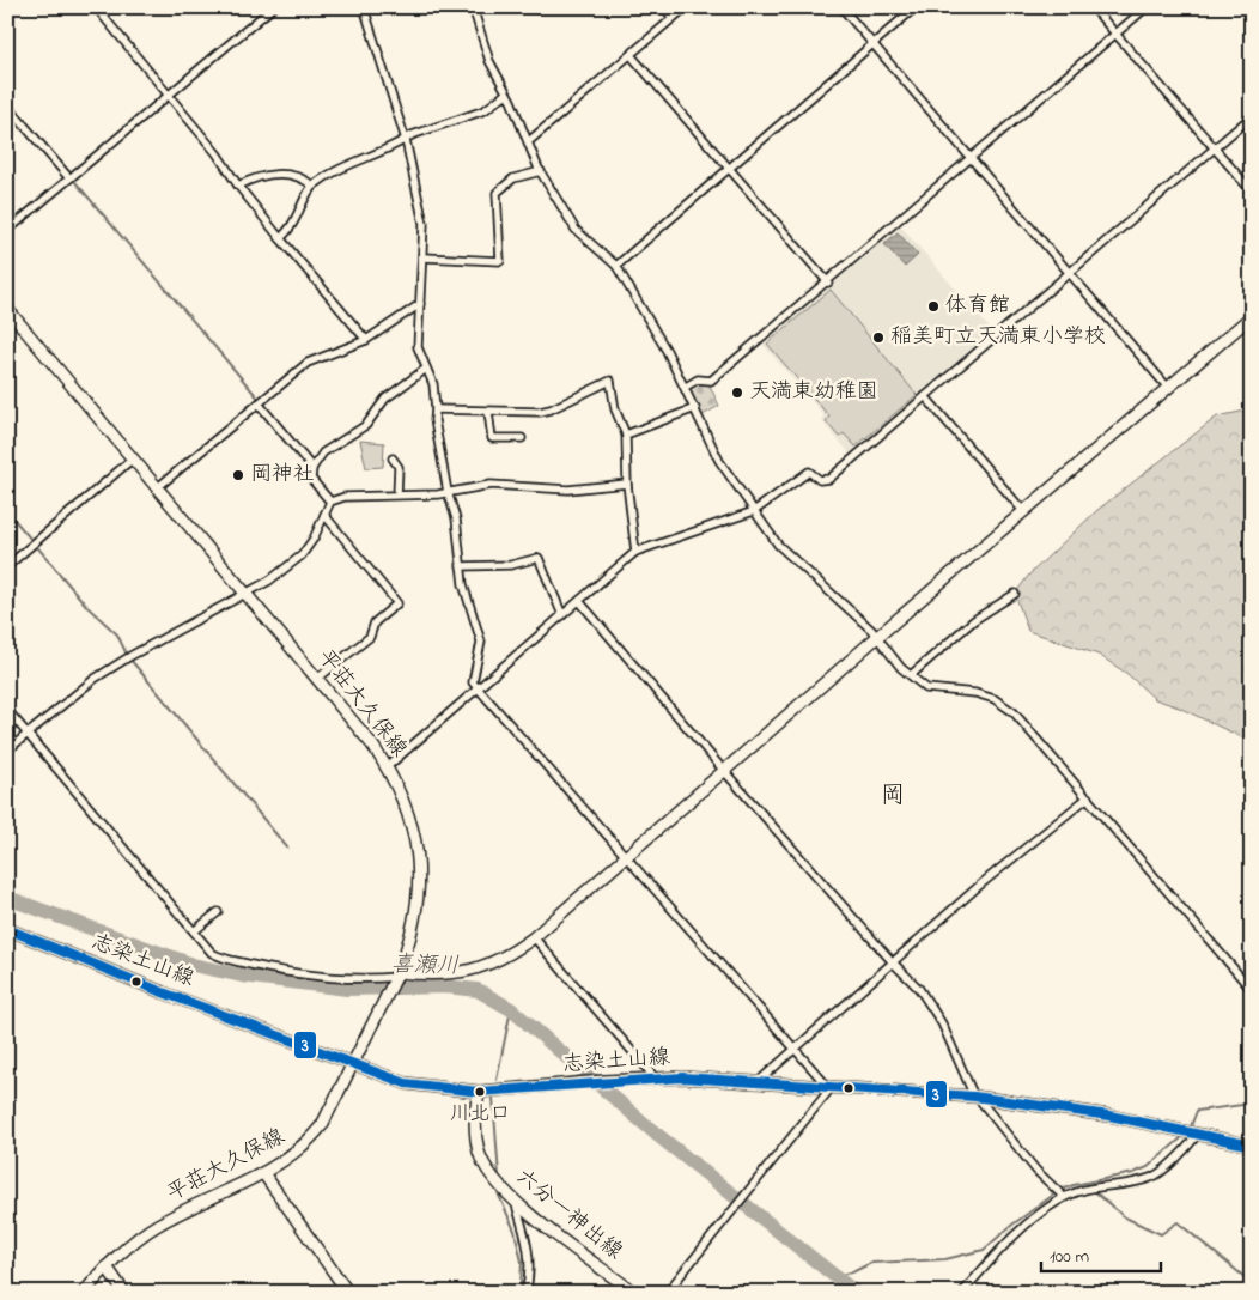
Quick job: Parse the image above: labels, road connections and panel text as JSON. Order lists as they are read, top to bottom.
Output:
{
  "streets": {
    "main road": ["平荘大久保線", "志染土山線", "六分一神出線"]
  },
  "crossings": [
    ["平荘大久保線", "志染土山線"],
    ["志染土山線", "六分一神出線"]
  ],
  "districts": ["岡"],
  "water": ["喜瀬川"],
  "places": [
    "体育館",
    "稲美町立天満東小学校",
    "天満東幼稚園",
    "岡神社",
    "川北口"
  ],
  "lines": ["transit line 3"],
  "scale_bar": "100 m"
}
